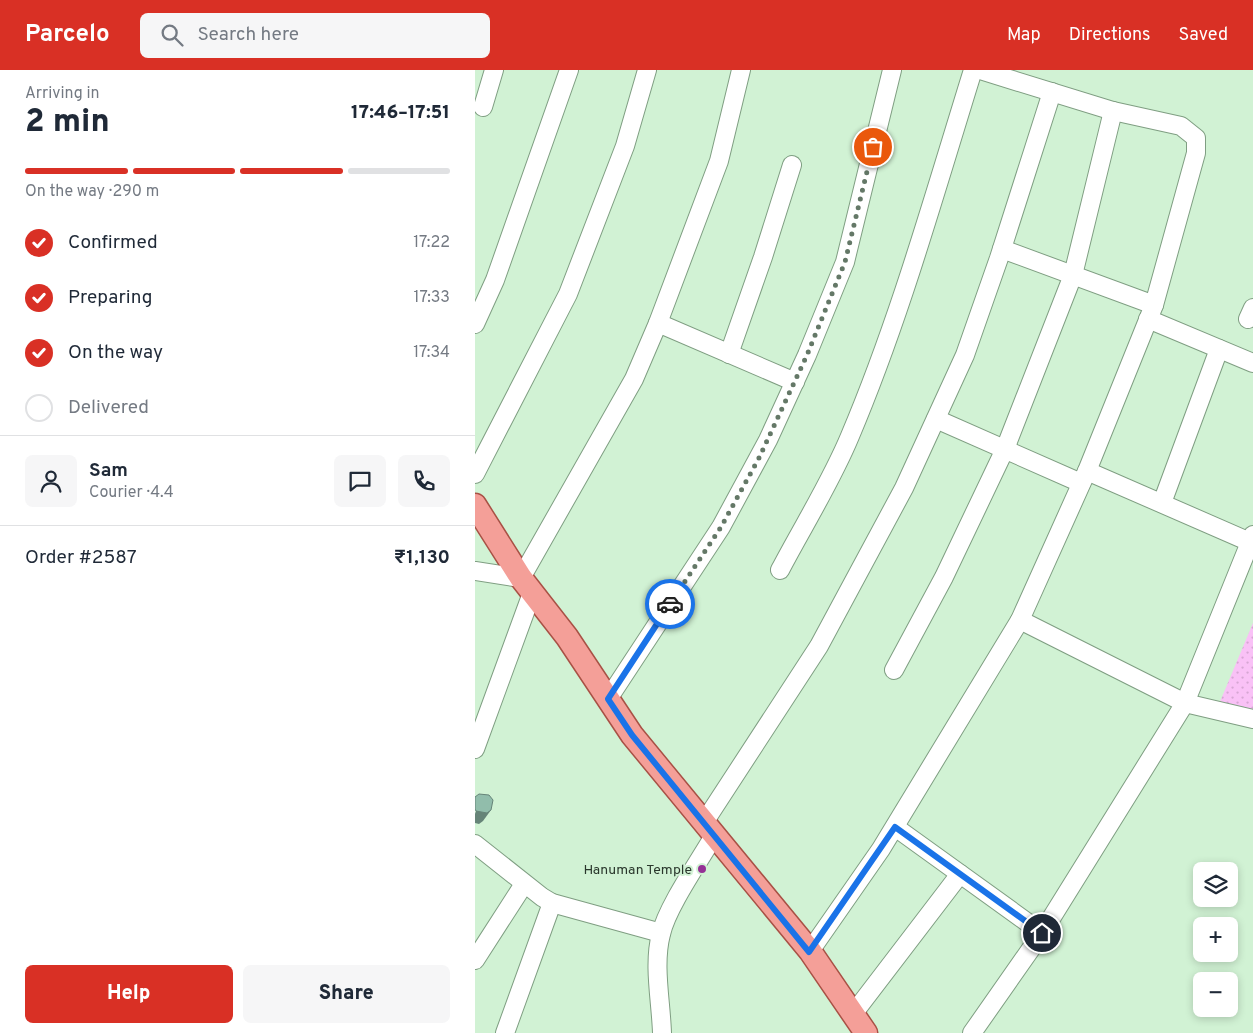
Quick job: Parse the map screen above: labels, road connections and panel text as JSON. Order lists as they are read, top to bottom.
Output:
{
  "places": ["Hanuman Temple"],
  "page": {
    "header": "Parcelo",
    "search": "Search here",
    "nav": ["Map", "Directions", "Saved"],
    "heading": ["2 min", "Arriving in", "17:46–17:51"],
    "panel": [
      "Sam",
      "Courier · 4.4",
      "Order #2587",
      "₹1,130"
    ],
    "bar": "On the way · 290 m",
    "list": [
      ["Confirmed", "17:22"],
      ["Preparing", "17:33"],
      ["On the way", "17:34"],
      "Delivered"
    ],
    "map_buttons": ["+", "−"],
    "buttons": ["Help", "Share"]
  }
}
